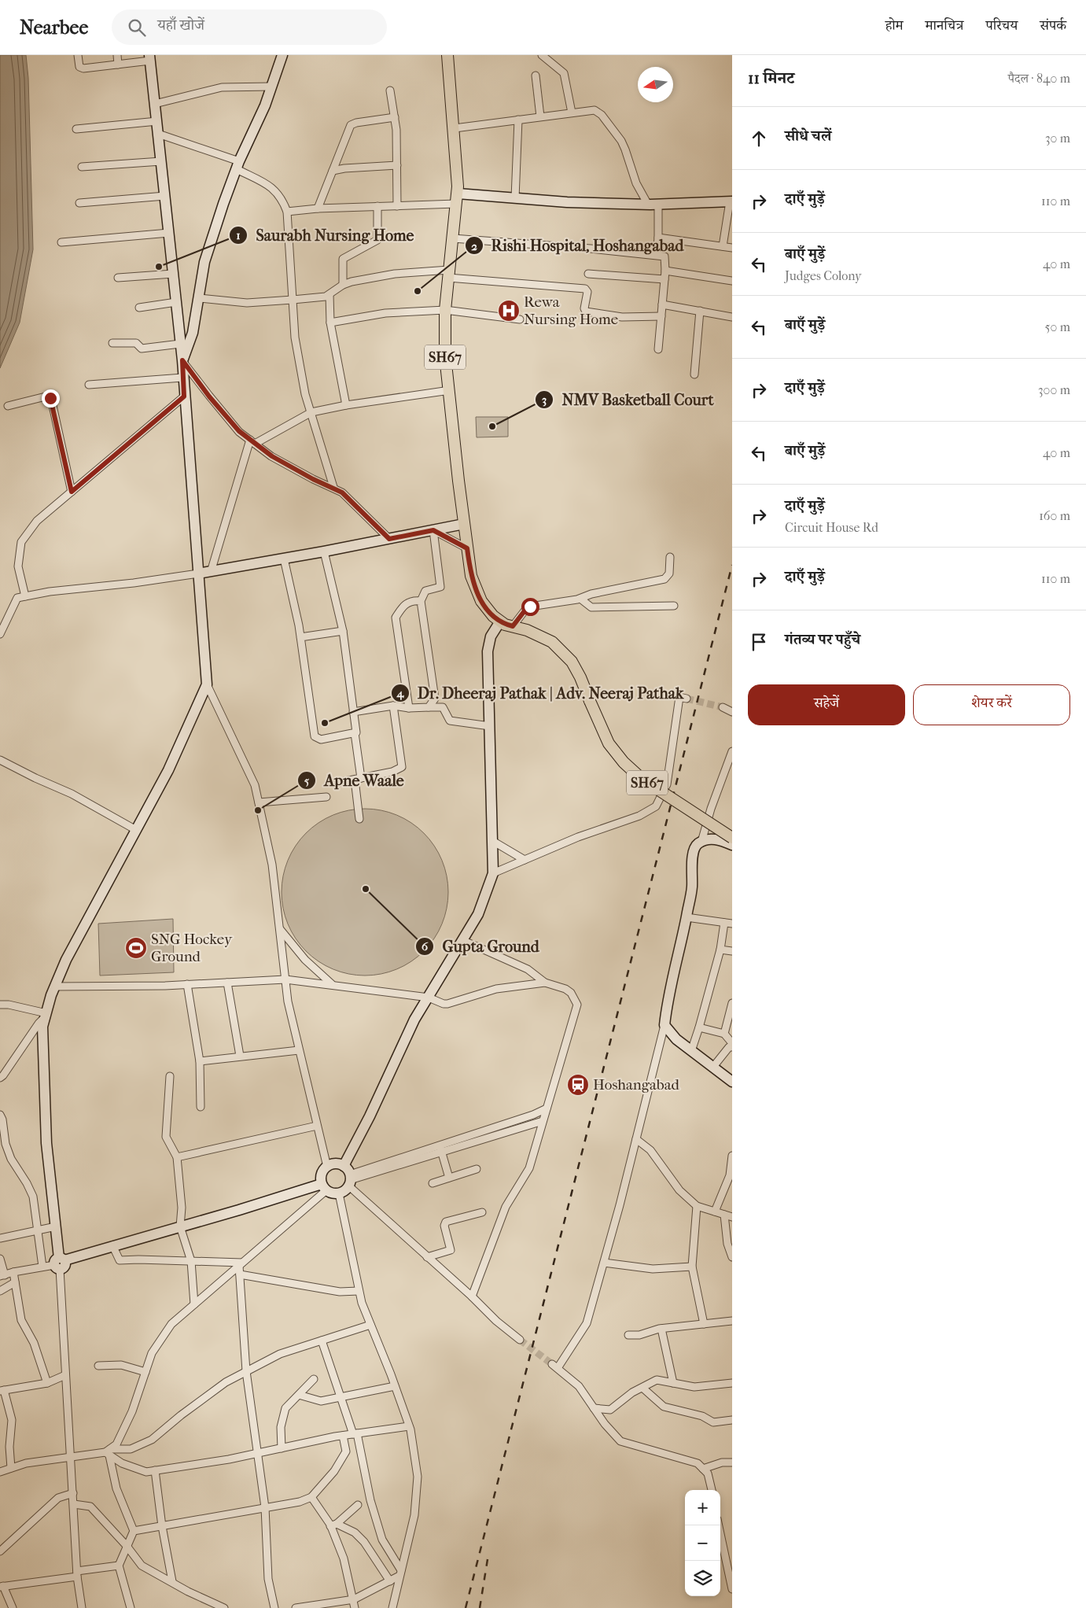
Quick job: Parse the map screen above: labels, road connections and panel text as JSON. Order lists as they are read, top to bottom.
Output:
{
  "streets": {
    "main road": ["SH67"]
  },
  "places": {
    "other": [
      "Saurabh Nursing Home",
      "Rishi Hospital, Hoshangabad",
      "NMV Basketball Court",
      "Dr. Dheeraj Pathak | Adv. Neeraj Pathak",
      "Apne Waale",
      "Gupta Ground"
    ],
    "hospital": ["Rewa Nursing Home"],
    "sports": ["SNG Hockey Ground"],
    "station": ["Hoshangabad"]
  },
  "north": "left",
  "page": {
    "header": "Nearbee",
    "search": "यहाँ खोजें",
    "nav": [
      "होम",
      "मानचित्र",
      "परिचय",
      "संपर्क"
    ],
    "heading": ["11 मिनट", "पैदल · 840 m"],
    "list": [
      ["सीधे चलें", "30 m"],
      ["दाएँ मुड़ें", "110 m"],
      ["बाएँ मुड़ें", "Judges Colony", "40 m"],
      ["बाएँ मुड़ें", "50 m"],
      ["दाएँ मुड़ें", "300 m"],
      ["बाएँ मुड़ें", "40 m"],
      ["दाएँ मुड़ें", "Circuit House Rd", "160 m"],
      ["दाएँ मुड़ें", "110 m"],
      "गंतव्य पर पहुँचे"
    ],
    "buttons": ["सहेजें", "शेयर करें"],
    "map_buttons": ["+", "−"]
  }
}
